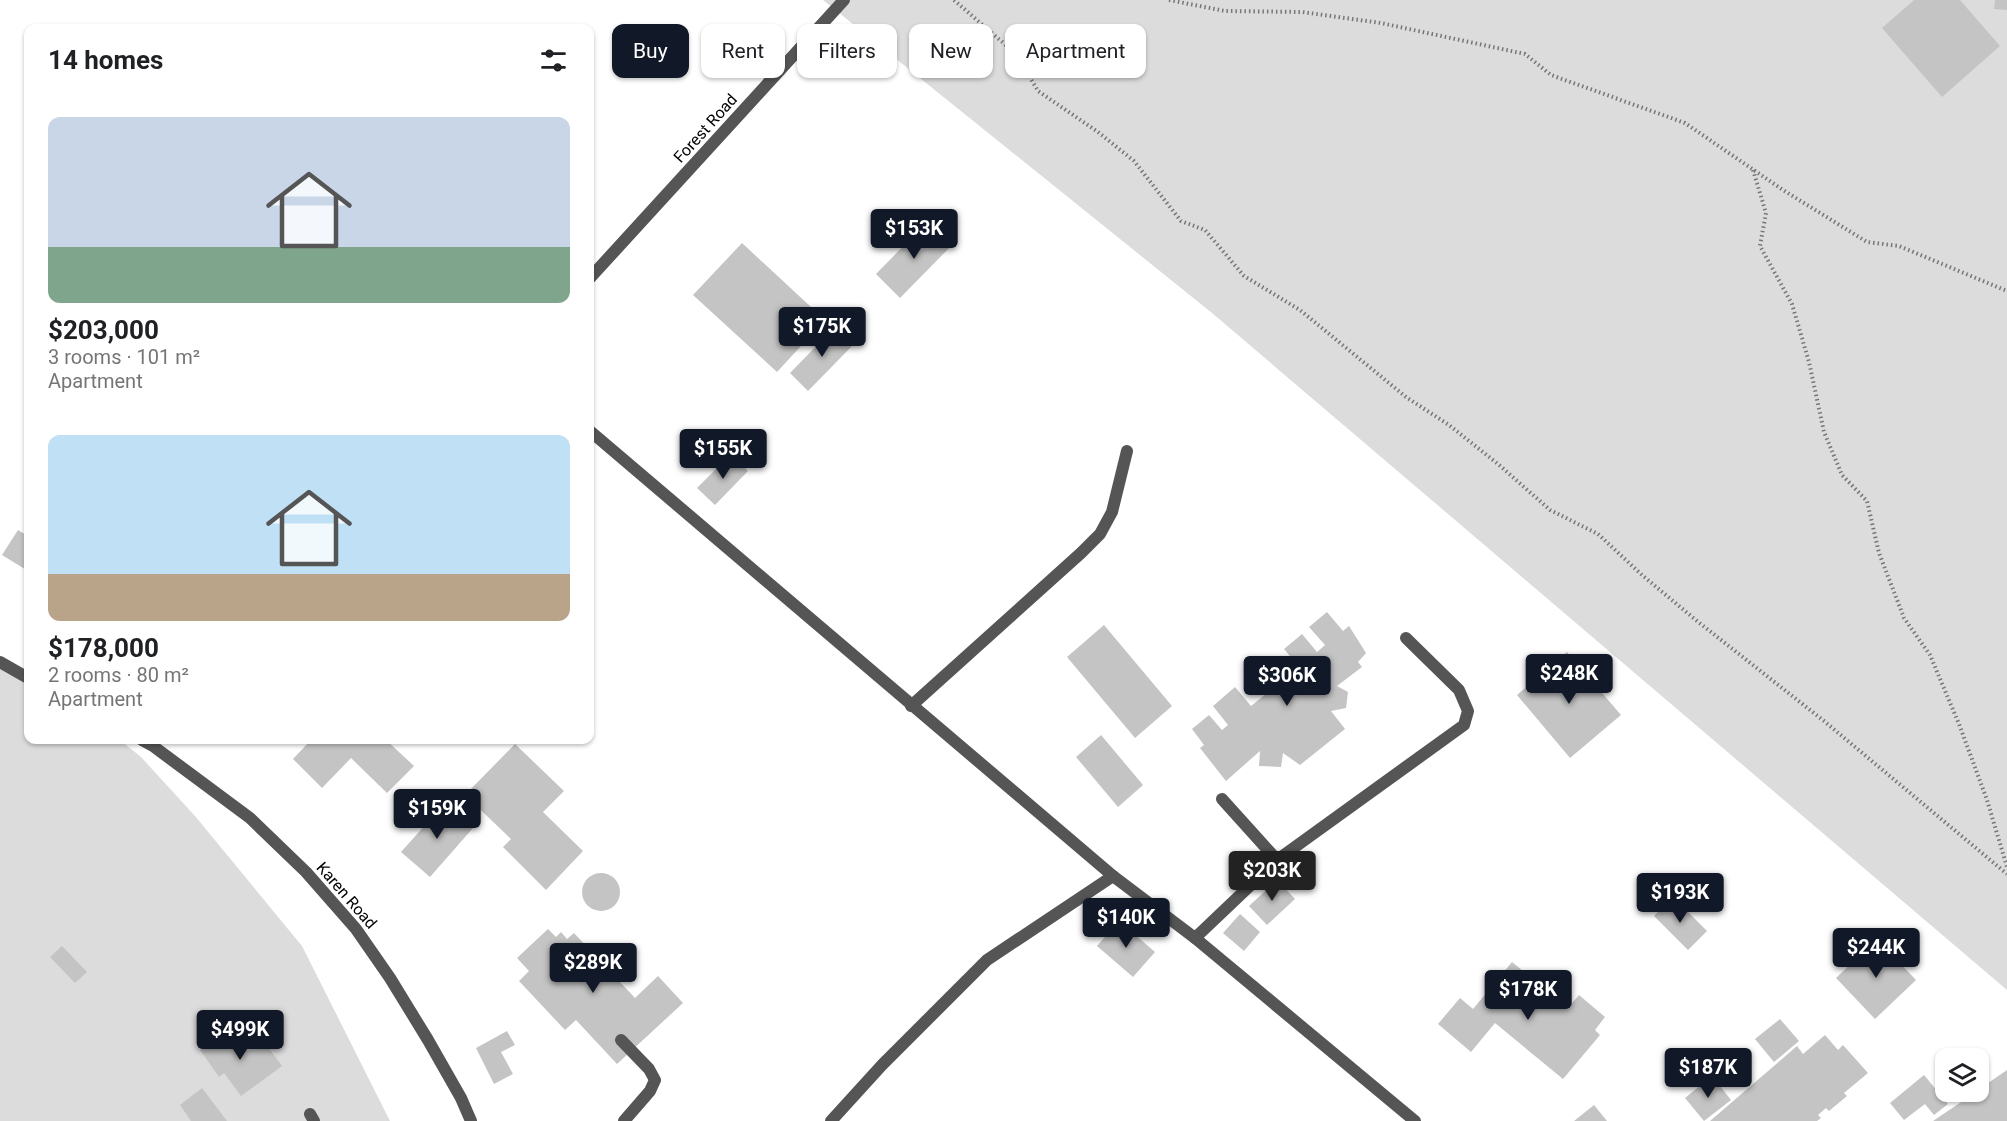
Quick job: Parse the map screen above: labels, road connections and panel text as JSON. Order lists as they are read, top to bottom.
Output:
{
  "streets": {
    "street": ["Forest Road", "Karen Road"]
  },
  "page": {
    "chip": [
      "Buy",
      "Rent",
      "Filters",
      "New",
      "Apartment"
    ],
    "heading": "14 homes",
    "list": [
      {
        "name": "$203,000",
        "note": "3 rooms · 101 m² · Apartment"
      },
      {
        "name": "$178,000",
        "note": "2 rooms · 80 m² · Apartment"
      }
    ],
    "price": [
      "$153K",
      "$175K",
      "$155K",
      "$248K",
      "$306K",
      "$159K",
      "$203K",
      "$193K",
      "$140K",
      "$244K",
      "$289K",
      "$178K",
      "$499K",
      "$187K"
    ]
  }
}
